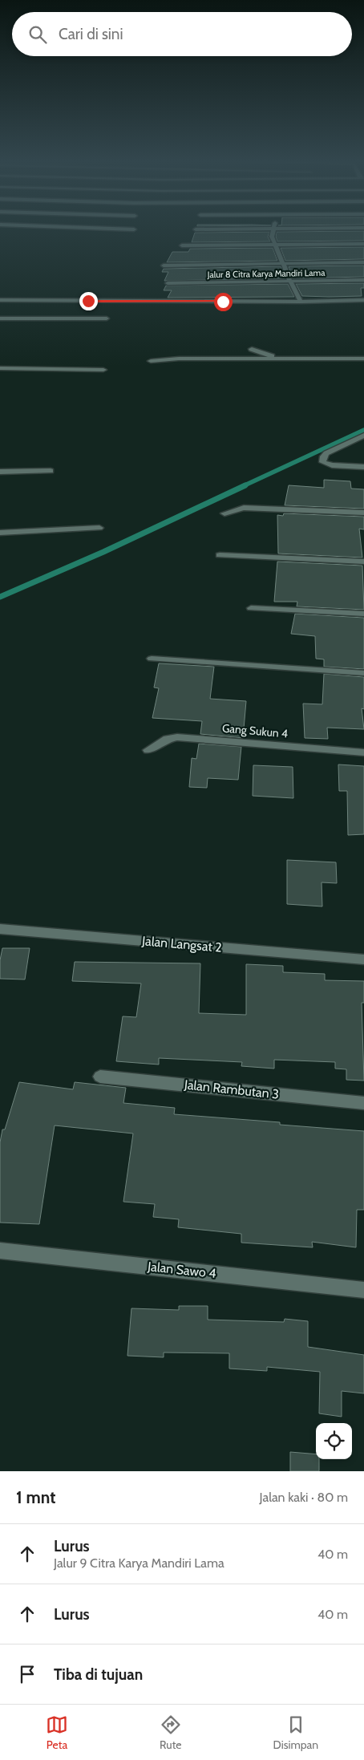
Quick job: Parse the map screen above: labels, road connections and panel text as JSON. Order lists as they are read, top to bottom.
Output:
{
  "streets": {
    "street": [
      "Jalur 8 Citra Karya Mandiri Lama",
      "Gang Sukun 4",
      "Jalan Langsat 2",
      "Jalan Rambutan 3",
      "Jalan Sawo 4"
    ]
  },
  "page": {
    "search": "Cari di sini",
    "heading": ["1 mnt", "Jalan kaki · 80 m"],
    "list": [
      ["Lurus", "Jalur 9 Citra Karya Mandiri Lama", "40 m"],
      ["Lurus", "40 m"],
      "Tiba di tujuan"
    ],
    "nav": ["Peta", "Rute", "Disimpan"]
  }
}
